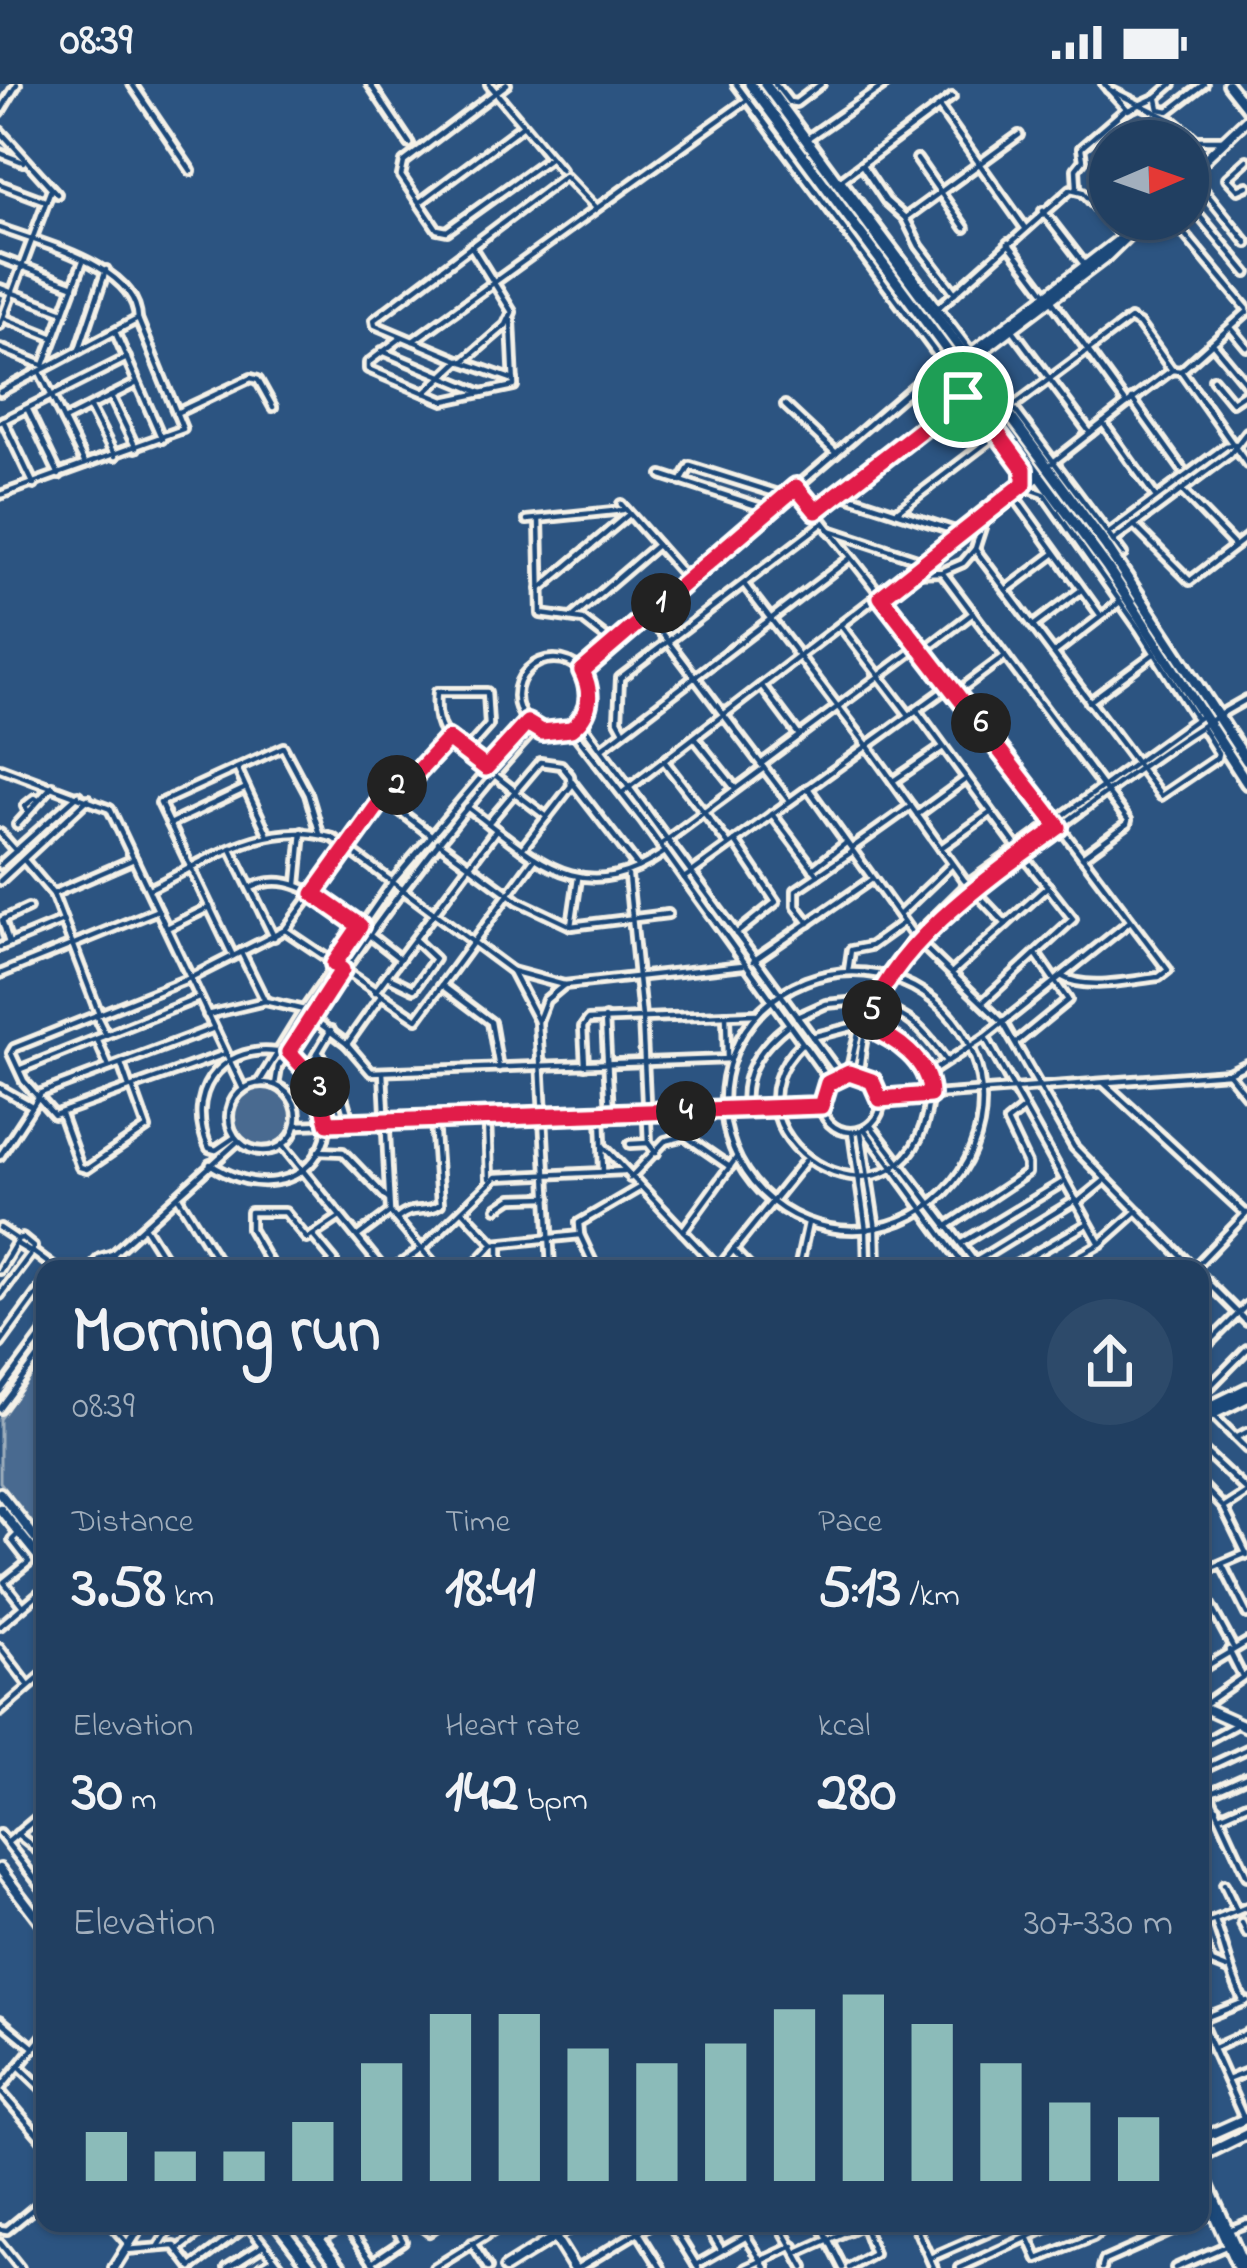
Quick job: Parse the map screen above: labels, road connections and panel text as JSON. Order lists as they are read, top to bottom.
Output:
{
  "north": "right",
  "page": {
    "status": "08:39",
    "pins": [
      "1",
      "6",
      "2",
      "5",
      "3",
      "4"
    ],
    "heading": ["Morning run", "08:39"],
    "stats": [
      ["Distance", "3.58 km"],
      ["Time", "18:41"],
      ["Pace", "5:13 /km"],
      ["Elevation", "30 m"],
      ["Heart rate", "142 bpm"],
      ["kcal", "280"]
    ],
    "chart": ["Elevation", "307–330 m"]
  }
}
